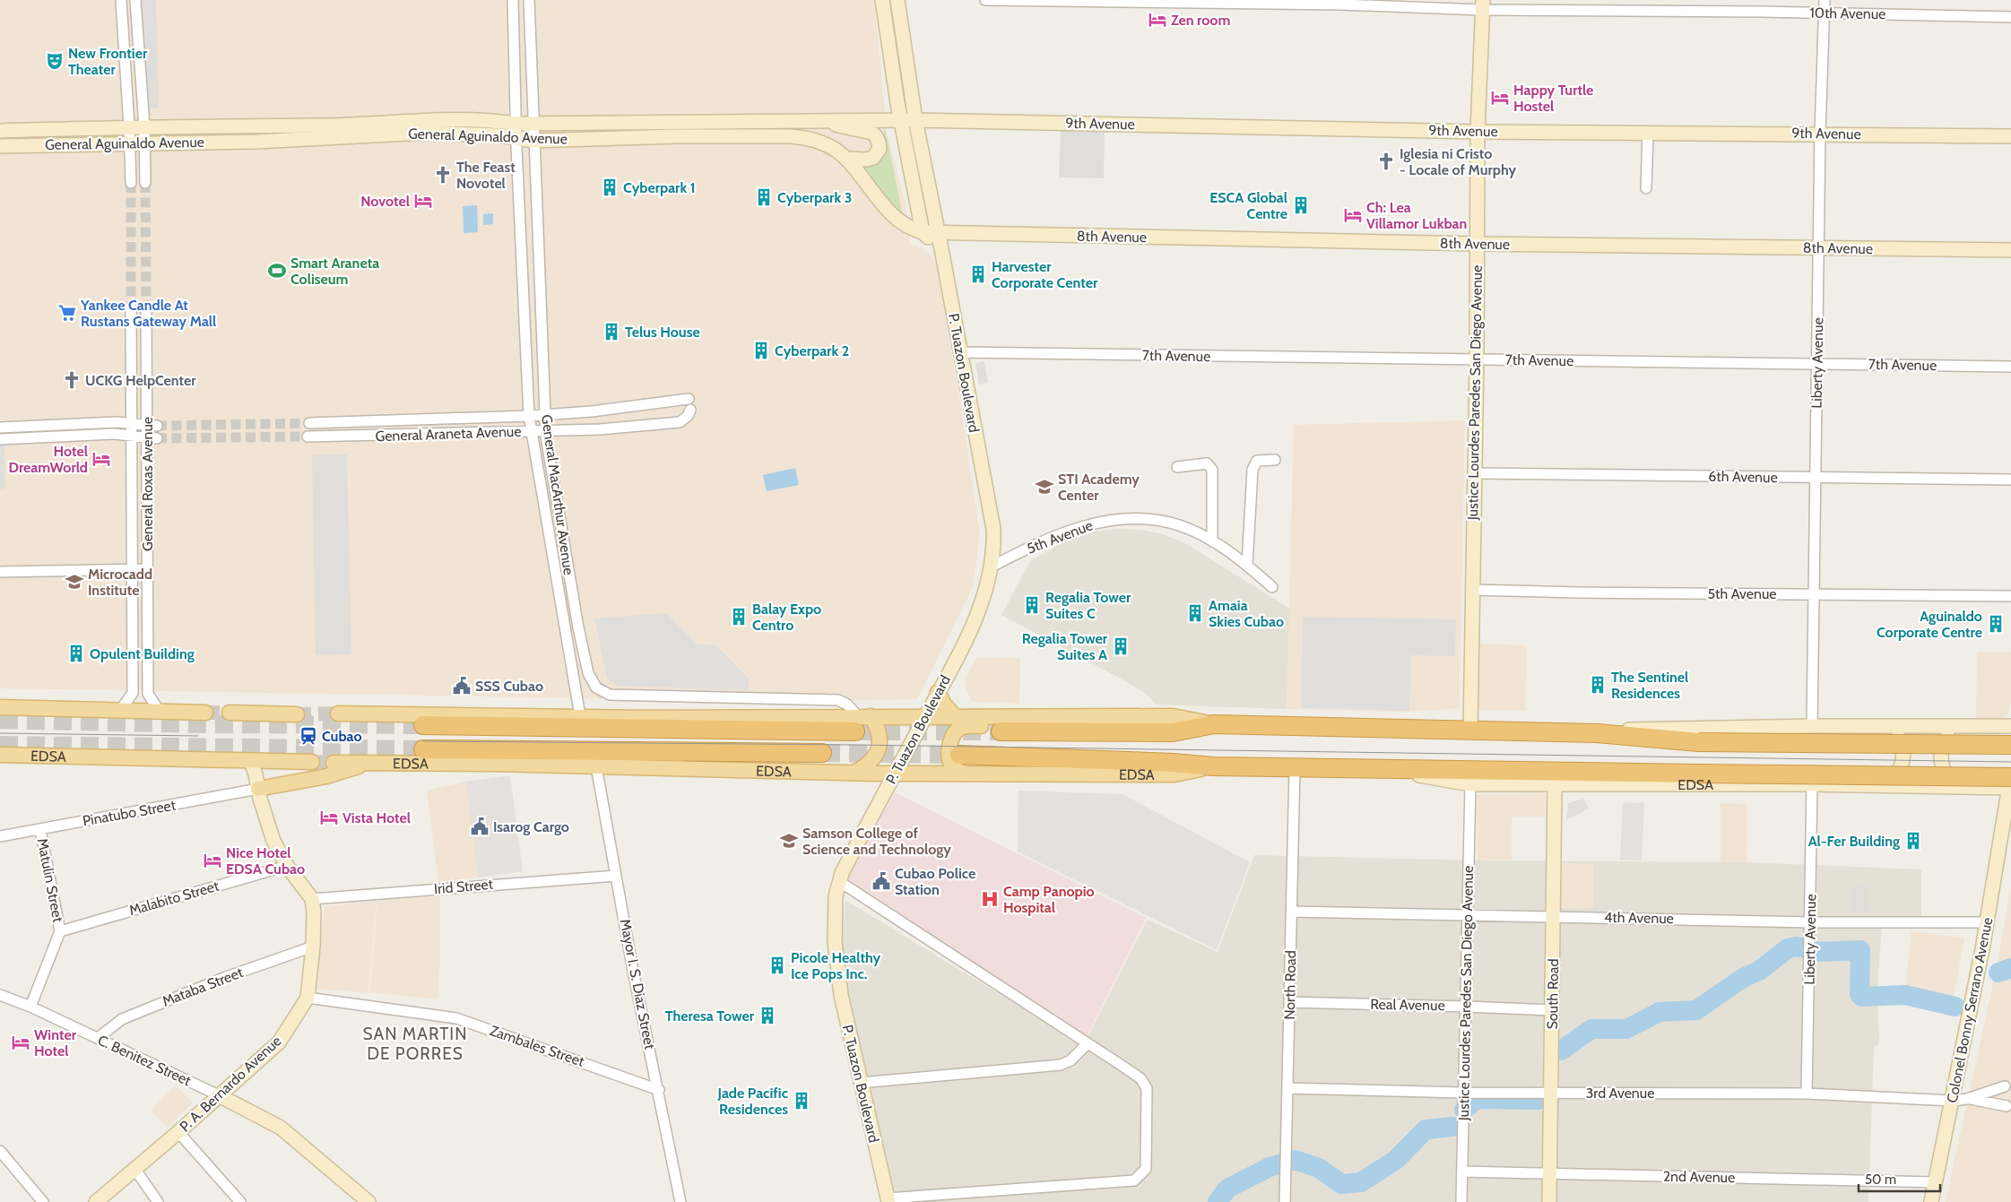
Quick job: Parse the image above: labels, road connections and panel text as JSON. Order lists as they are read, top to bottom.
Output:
{
  "streets": {
    "highway": ["EDSA"],
    "street": [
      "10th Avenue",
      "9th Avenue",
      "General Aguinaldo Avenue",
      "8th Avenue",
      "7th Avenue",
      "Liberty Avenue",
      "P. Tuazon Boulevard",
      "Justice Lourdes Paredes San Diego Avenue",
      "General Araneta Avenue",
      "6th Avenue",
      "General Roxas Avenue",
      "General MacArthur Avenue",
      "5th Avenue",
      "Pinatubo Street",
      "Matulin Street",
      "Irid Street",
      "Malabito Street",
      "4th Avenue",
      "Mayor I. S. Diaz Street",
      "North Road",
      "Mataba Street",
      "South Road",
      "Real Avenue",
      "Colonel Bonny Serrano Avenue",
      "Zambales Street",
      "C. Benitez Street",
      "P. A. Bernardo Avenue",
      "3rd Avenue",
      "2nd Avenue"
    ]
  },
  "crossings": [
    ["10th Avenue", "Liberty Avenue"],
    ["10th Avenue", "Justice Lourdes Paredes San Diego Avenue"],
    ["9th Avenue", "General Aguinaldo Avenue"],
    ["9th Avenue", "Liberty Avenue"],
    ["9th Avenue", "P. Tuazon Boulevard"],
    ["9th Avenue", "Justice Lourdes Paredes San Diego Avenue"],
    ["General Aguinaldo Avenue", "8th Avenue"],
    ["General Aguinaldo Avenue", "P. Tuazon Boulevard"],
    ["General Aguinaldo Avenue", "General MacArthur Avenue"],
    ["8th Avenue", "Liberty Avenue"],
    ["8th Avenue", "P. Tuazon Boulevard"],
    ["8th Avenue", "Justice Lourdes Paredes San Diego Avenue"],
    ["7th Avenue", "Liberty Avenue"],
    ["7th Avenue", "P. Tuazon Boulevard"],
    ["7th Avenue", "Justice Lourdes Paredes San Diego Avenue"],
    ["Liberty Avenue", "6th Avenue"],
    ["Liberty Avenue", "5th Avenue"],
    ["Liberty Avenue", "EDSA"],
    ["Liberty Avenue", "4th Avenue"],
    ["Liberty Avenue", "3rd Avenue"],
    ["P. Tuazon Boulevard", "5th Avenue"],
    ["P. Tuazon Boulevard", "EDSA"],
    ["Justice Lourdes Paredes San Diego Avenue", "6th Avenue"],
    ["Justice Lourdes Paredes San Diego Avenue", "5th Avenue"],
    ["Justice Lourdes Paredes San Diego Avenue", "EDSA"],
    ["Justice Lourdes Paredes San Diego Avenue", "4th Avenue"],
    ["Justice Lourdes Paredes San Diego Avenue", "Real Avenue"],
    ["Justice Lourdes Paredes San Diego Avenue", "3rd Avenue"],
    ["Justice Lourdes Paredes San Diego Avenue", "2nd Avenue"],
    ["General Araneta Avenue", "General MacArthur Avenue"],
    ["EDSA", "Mayor I. S. Diaz Street"],
    ["EDSA", "North Road"],
    ["EDSA", "South Road"],
    ["EDSA", "Colonel Bonny Serrano Avenue"],
    ["Pinatubo Street", "Matulin Street"],
    ["Matulin Street", "Malabito Street"],
    ["Matulin Street", "C. Benitez Street"],
    ["Irid Street", "Mayor I. S. Diaz Street"],
    ["Irid Street", "P. A. Bernardo Avenue"],
    ["4th Avenue", "North Road"],
    ["4th Avenue", "South Road"],
    ["4th Avenue", "Colonel Bonny Serrano Avenue"],
    ["Mayor I. S. Diaz Street", "Zambales Street"],
    ["North Road", "Real Avenue"],
    ["North Road", "3rd Avenue"],
    ["Mataba Street", "C. Benitez Street"],
    ["Mataba Street", "P. A. Bernardo Avenue"],
    ["South Road", "Real Avenue"],
    ["South Road", "3rd Avenue"],
    ["South Road", "2nd Avenue"],
    ["Colonel Bonny Serrano Avenue", "3rd Avenue"],
    ["Colonel Bonny Serrano Avenue", "2nd Avenue"],
    ["Zambales Street", "P. A. Bernardo Avenue"],
    ["C. Benitez Street", "P. A. Bernardo Avenue"]
  ],
  "districts": ["SAN MARTIN DE PORRES"],
  "places": {
    "hotel": [
      "Zen room",
      "Happy Turtle Hostel",
      "Novotel",
      "Ch: Lea Villamor Lukban",
      "Hotel DreamWorld",
      "Vista Hotel",
      "Nice Hotel EDSA Cubao",
      "Winter Hotel"
    ],
    "theatre": ["New Frontier Theater"],
    "church": ["Iglesia ni Cristo - Locale of Murphy", "The Feast Novotel", "UCKG HelpCenter"],
    "building": [
      "Cyberpark 1",
      "Cyberpark 3",
      "ESCA Global Centre",
      "Harvester Corporate Center",
      "Telus House",
      "Cyberpark 2",
      "Regalia Tower Suites C",
      "Amaia Skies Cubao",
      "Balay Expo Centro",
      "Aguinaldo Corporate Centre",
      "Regalia Tower Suites A",
      "Opulent Building",
      "The Sentinel Residences",
      "Al-Fer Building",
      "Picole Healthy Ice Pops Inc.",
      "Theresa Tower",
      "Jade Pacific Residences"
    ],
    "sports": ["Smart Araneta Coliseum"],
    "supermarket": ["Yankee Candle At Rustans Gateway Mall"],
    "school or university": ["STI Academy Center", "Microcadd Institute", "Samson College of Science and Technology"],
    "public building": ["SSS Cubao", "Isarog Cargo", "Cubao Police Station"],
    "station": ["Cubao"],
    "hospital": ["Camp Panopio Hospital"]
  },
  "scale_bar": "50 m"
}
